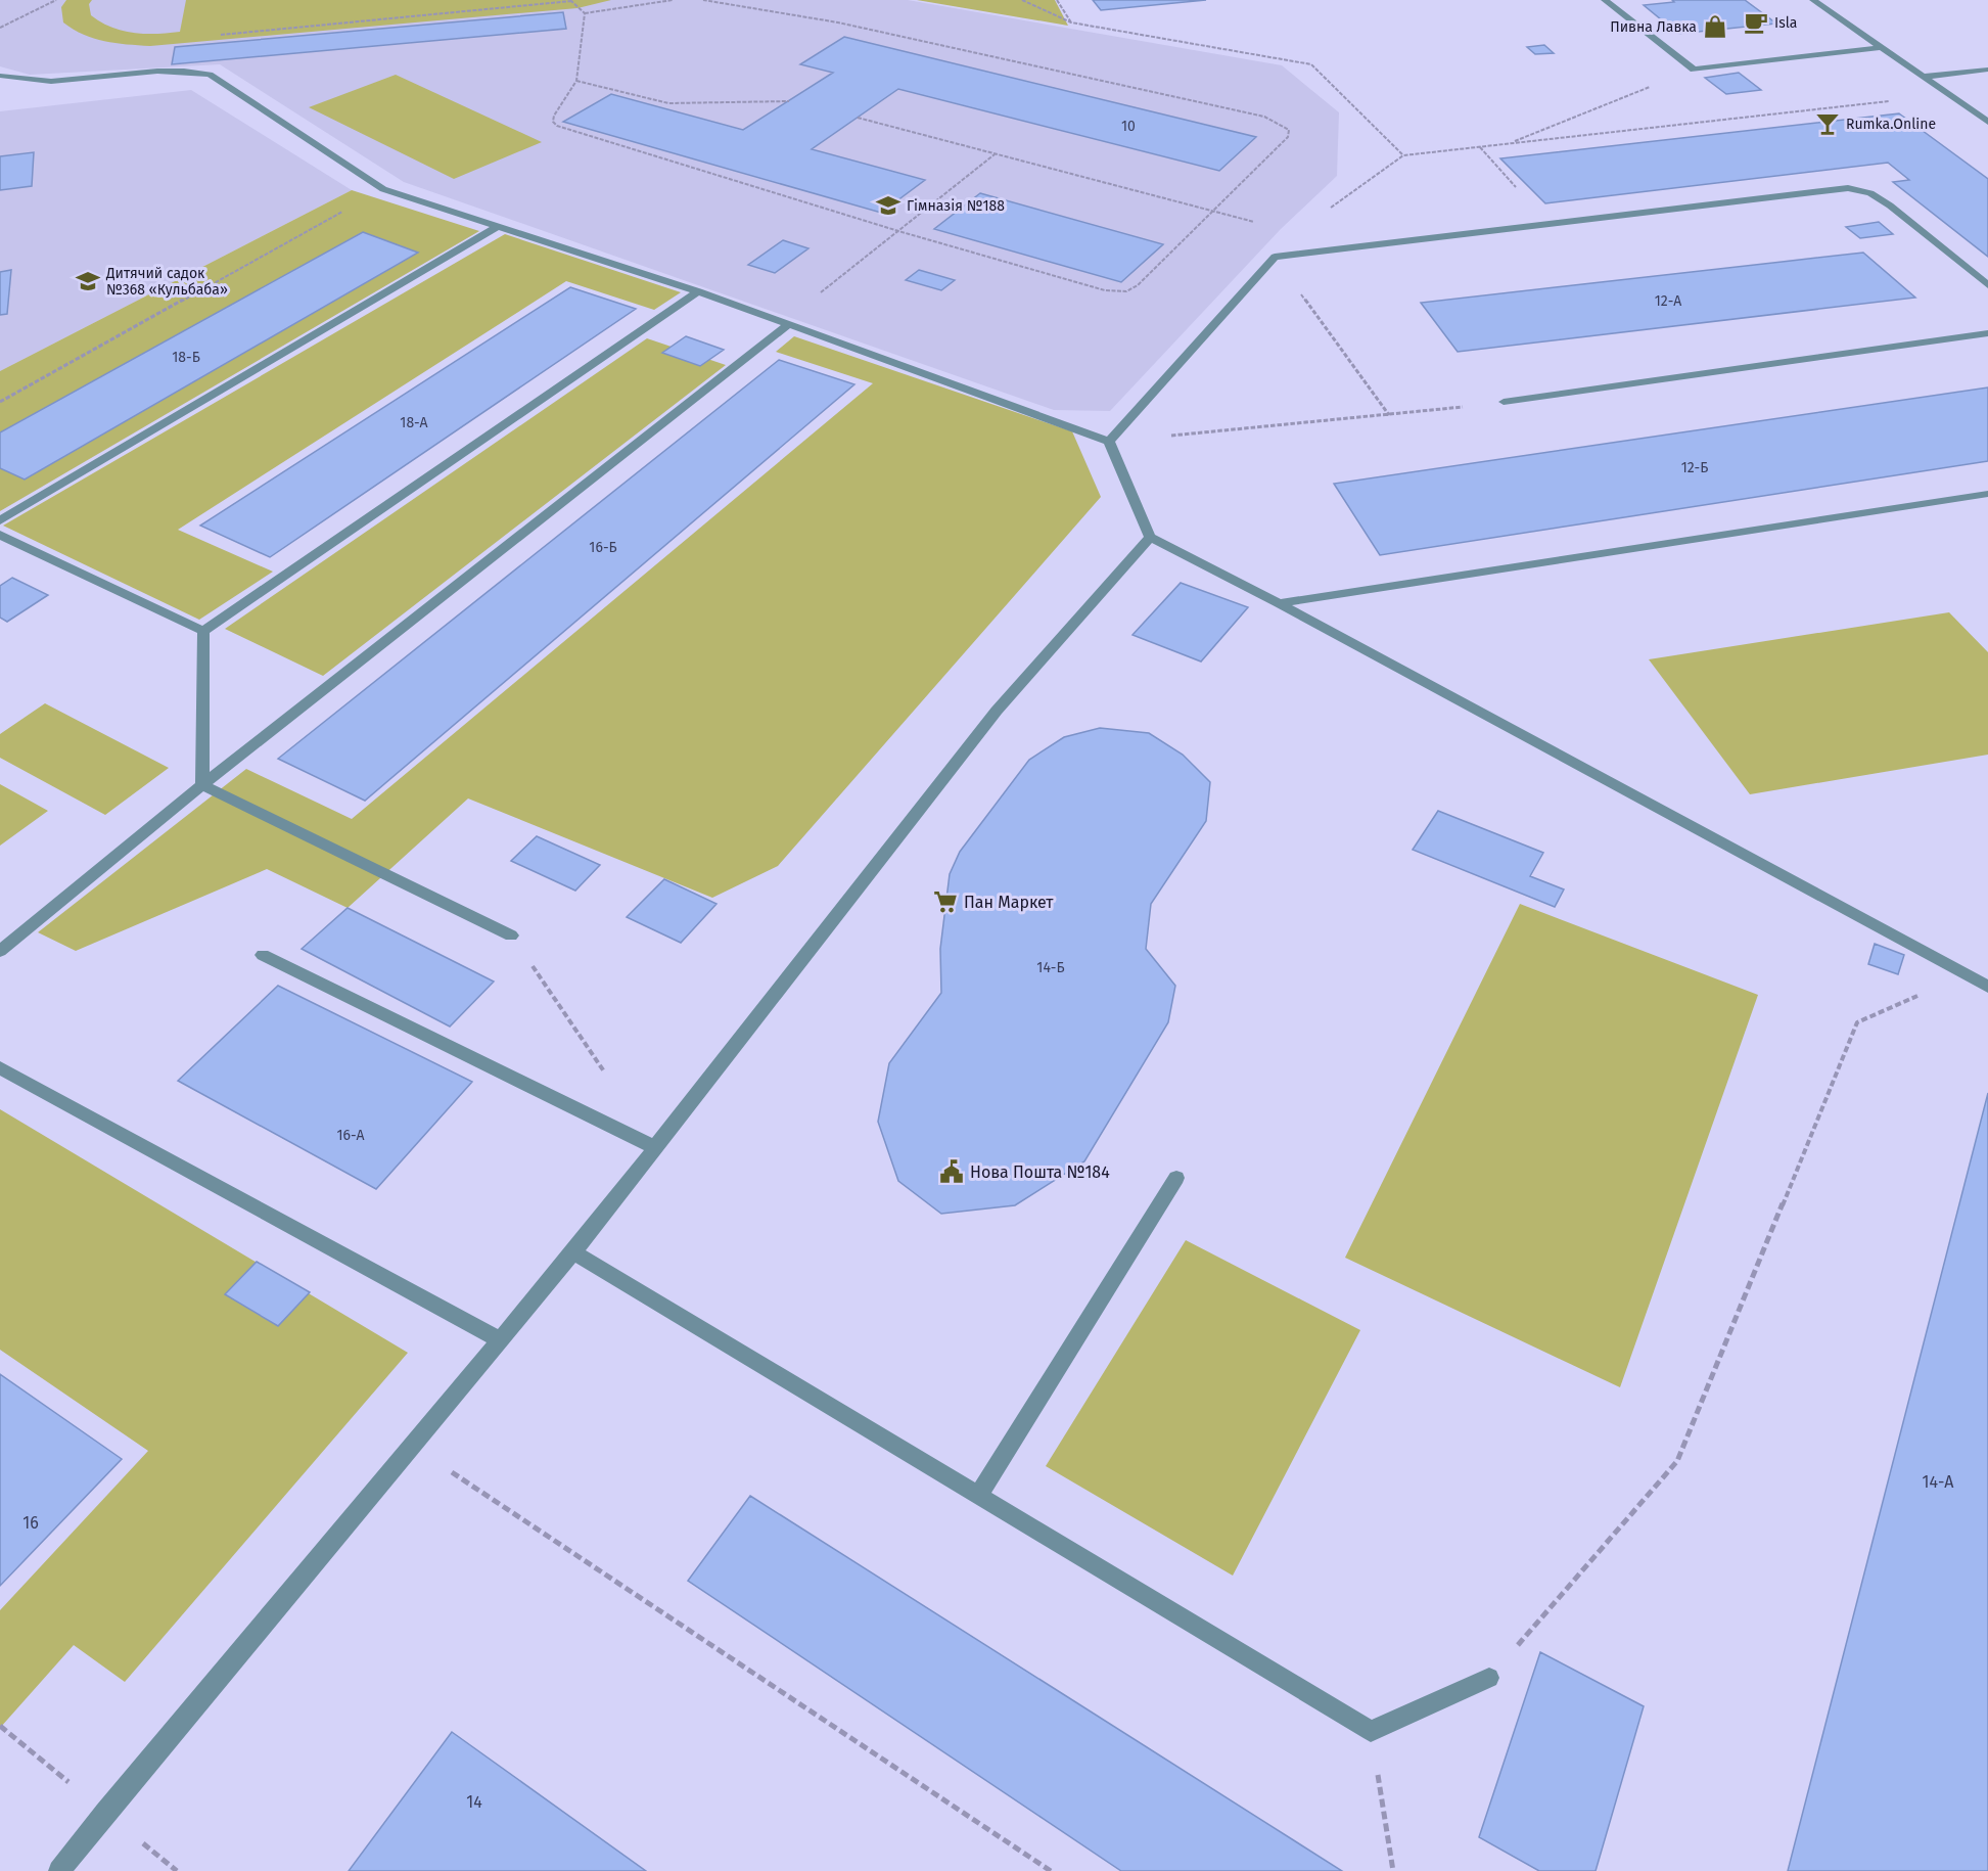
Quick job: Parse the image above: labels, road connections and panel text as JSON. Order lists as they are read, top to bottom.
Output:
{
  "places": {
    "cafe": ["Isla"],
    "shop": ["Пивна Лавка"],
    "bar": ["Rumka.Online"],
    "school or university": ["Гімназія №188", "Дитячий садок №368 «Кульбаба»"],
    "supermarket": ["Пан Маркет"],
    "public building": ["Нова Пошта №184"]
  },
  "house_numbers": [
    "10",
    "12-А",
    "18-Б",
    "18-А",
    "12-Б",
    "16-Б",
    "14-Б",
    "16-А",
    "14-А",
    "16",
    "14"
  ]
}
